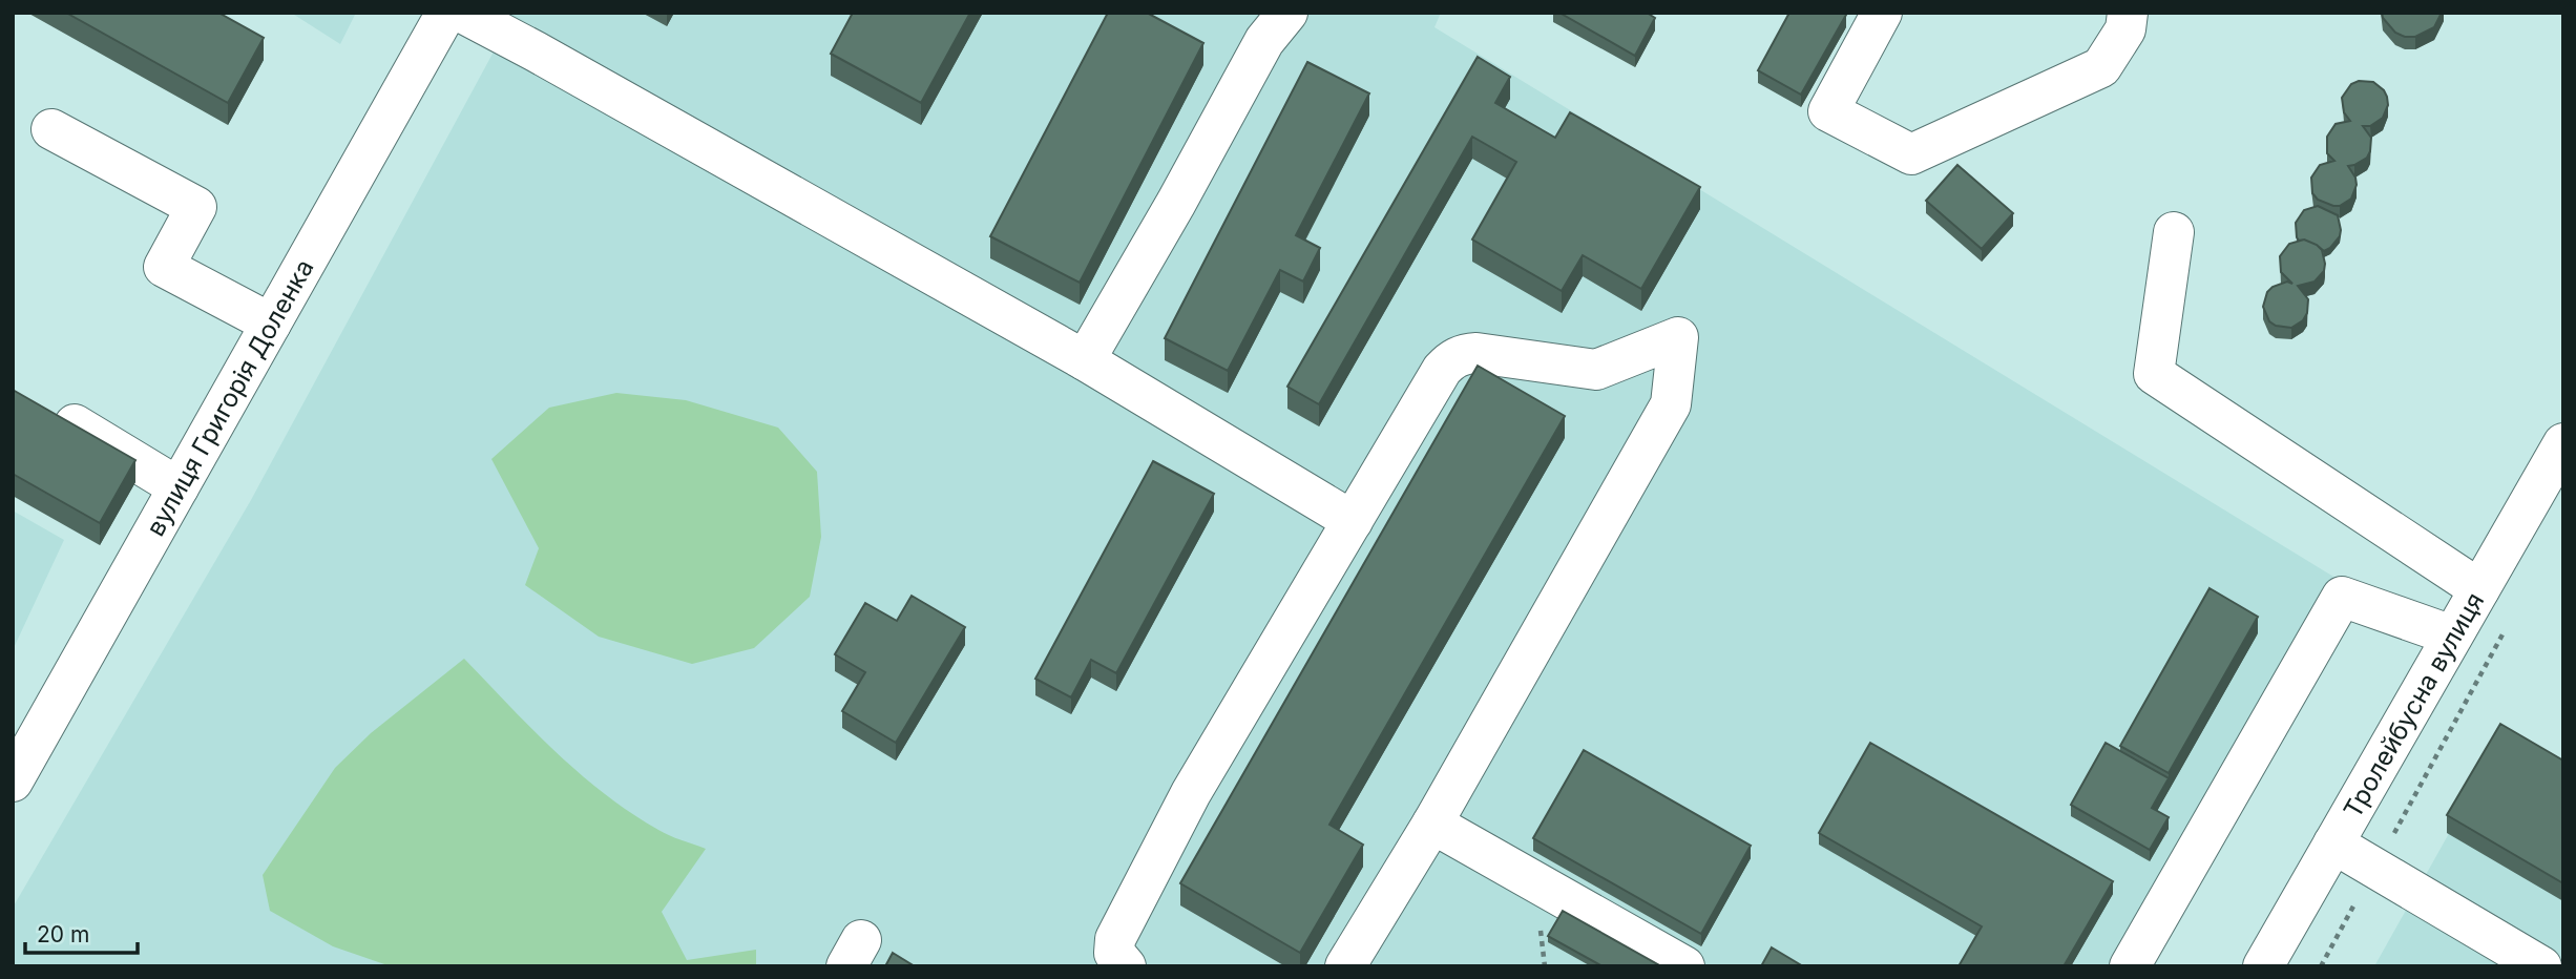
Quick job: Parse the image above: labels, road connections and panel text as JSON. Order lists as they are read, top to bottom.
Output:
{
  "streets": {
    "street": ["вулиця Григорія Доленка", "Тролейбусна вулиця"]
  },
  "scale_bar": "20 m"
}
